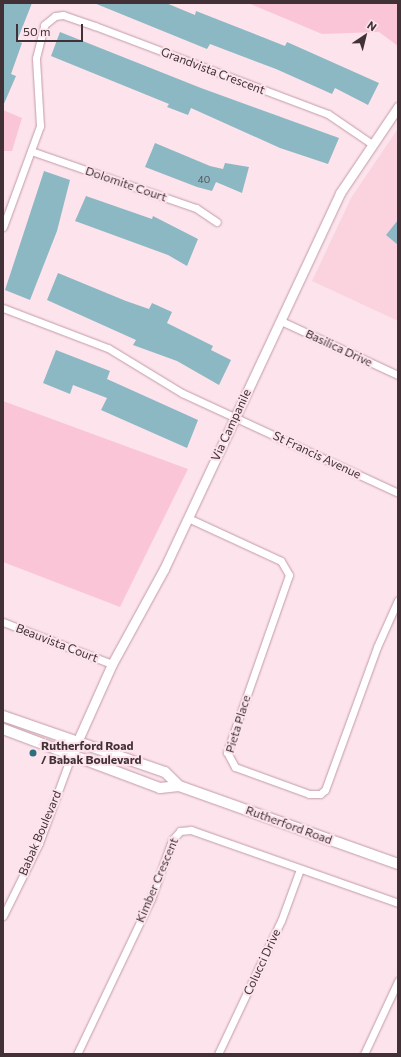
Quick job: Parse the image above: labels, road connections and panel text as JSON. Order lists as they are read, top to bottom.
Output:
{
  "streets": {
    "main road": ["Rutherford Road"],
    "street": [
      "Grandvista Crescent",
      "Dolomite Court",
      "Basilica Drive",
      "Via Campanile",
      "St Francis Avenue",
      "Beauvista Court",
      "Pieta Place",
      "Babak Boulevard",
      "Kimber Crescent",
      "Colucci Drive"
    ]
  },
  "crossings": [
    ["Grandvista Crescent", "Dolomite Court"],
    ["Grandvista Crescent", "Via Campanile"],
    ["Basilica Drive", "Via Campanile"],
    ["Via Campanile", "St Francis Avenue"],
    ["Via Campanile", "Beauvista Court"],
    ["Via Campanile", "Pieta Place"],
    ["Via Campanile", "Rutherford Road"],
    ["Via Campanile", "Babak Boulevard"],
    ["Rutherford Road", "Babak Boulevard"],
    ["Kimber Crescent", "Colucci Drive"]
  ],
  "places": ["Rutherford Road / Babak Boulevard"],
  "house_numbers": ["40"],
  "scale_bar": "50 m",
  "north": "top right"
}
